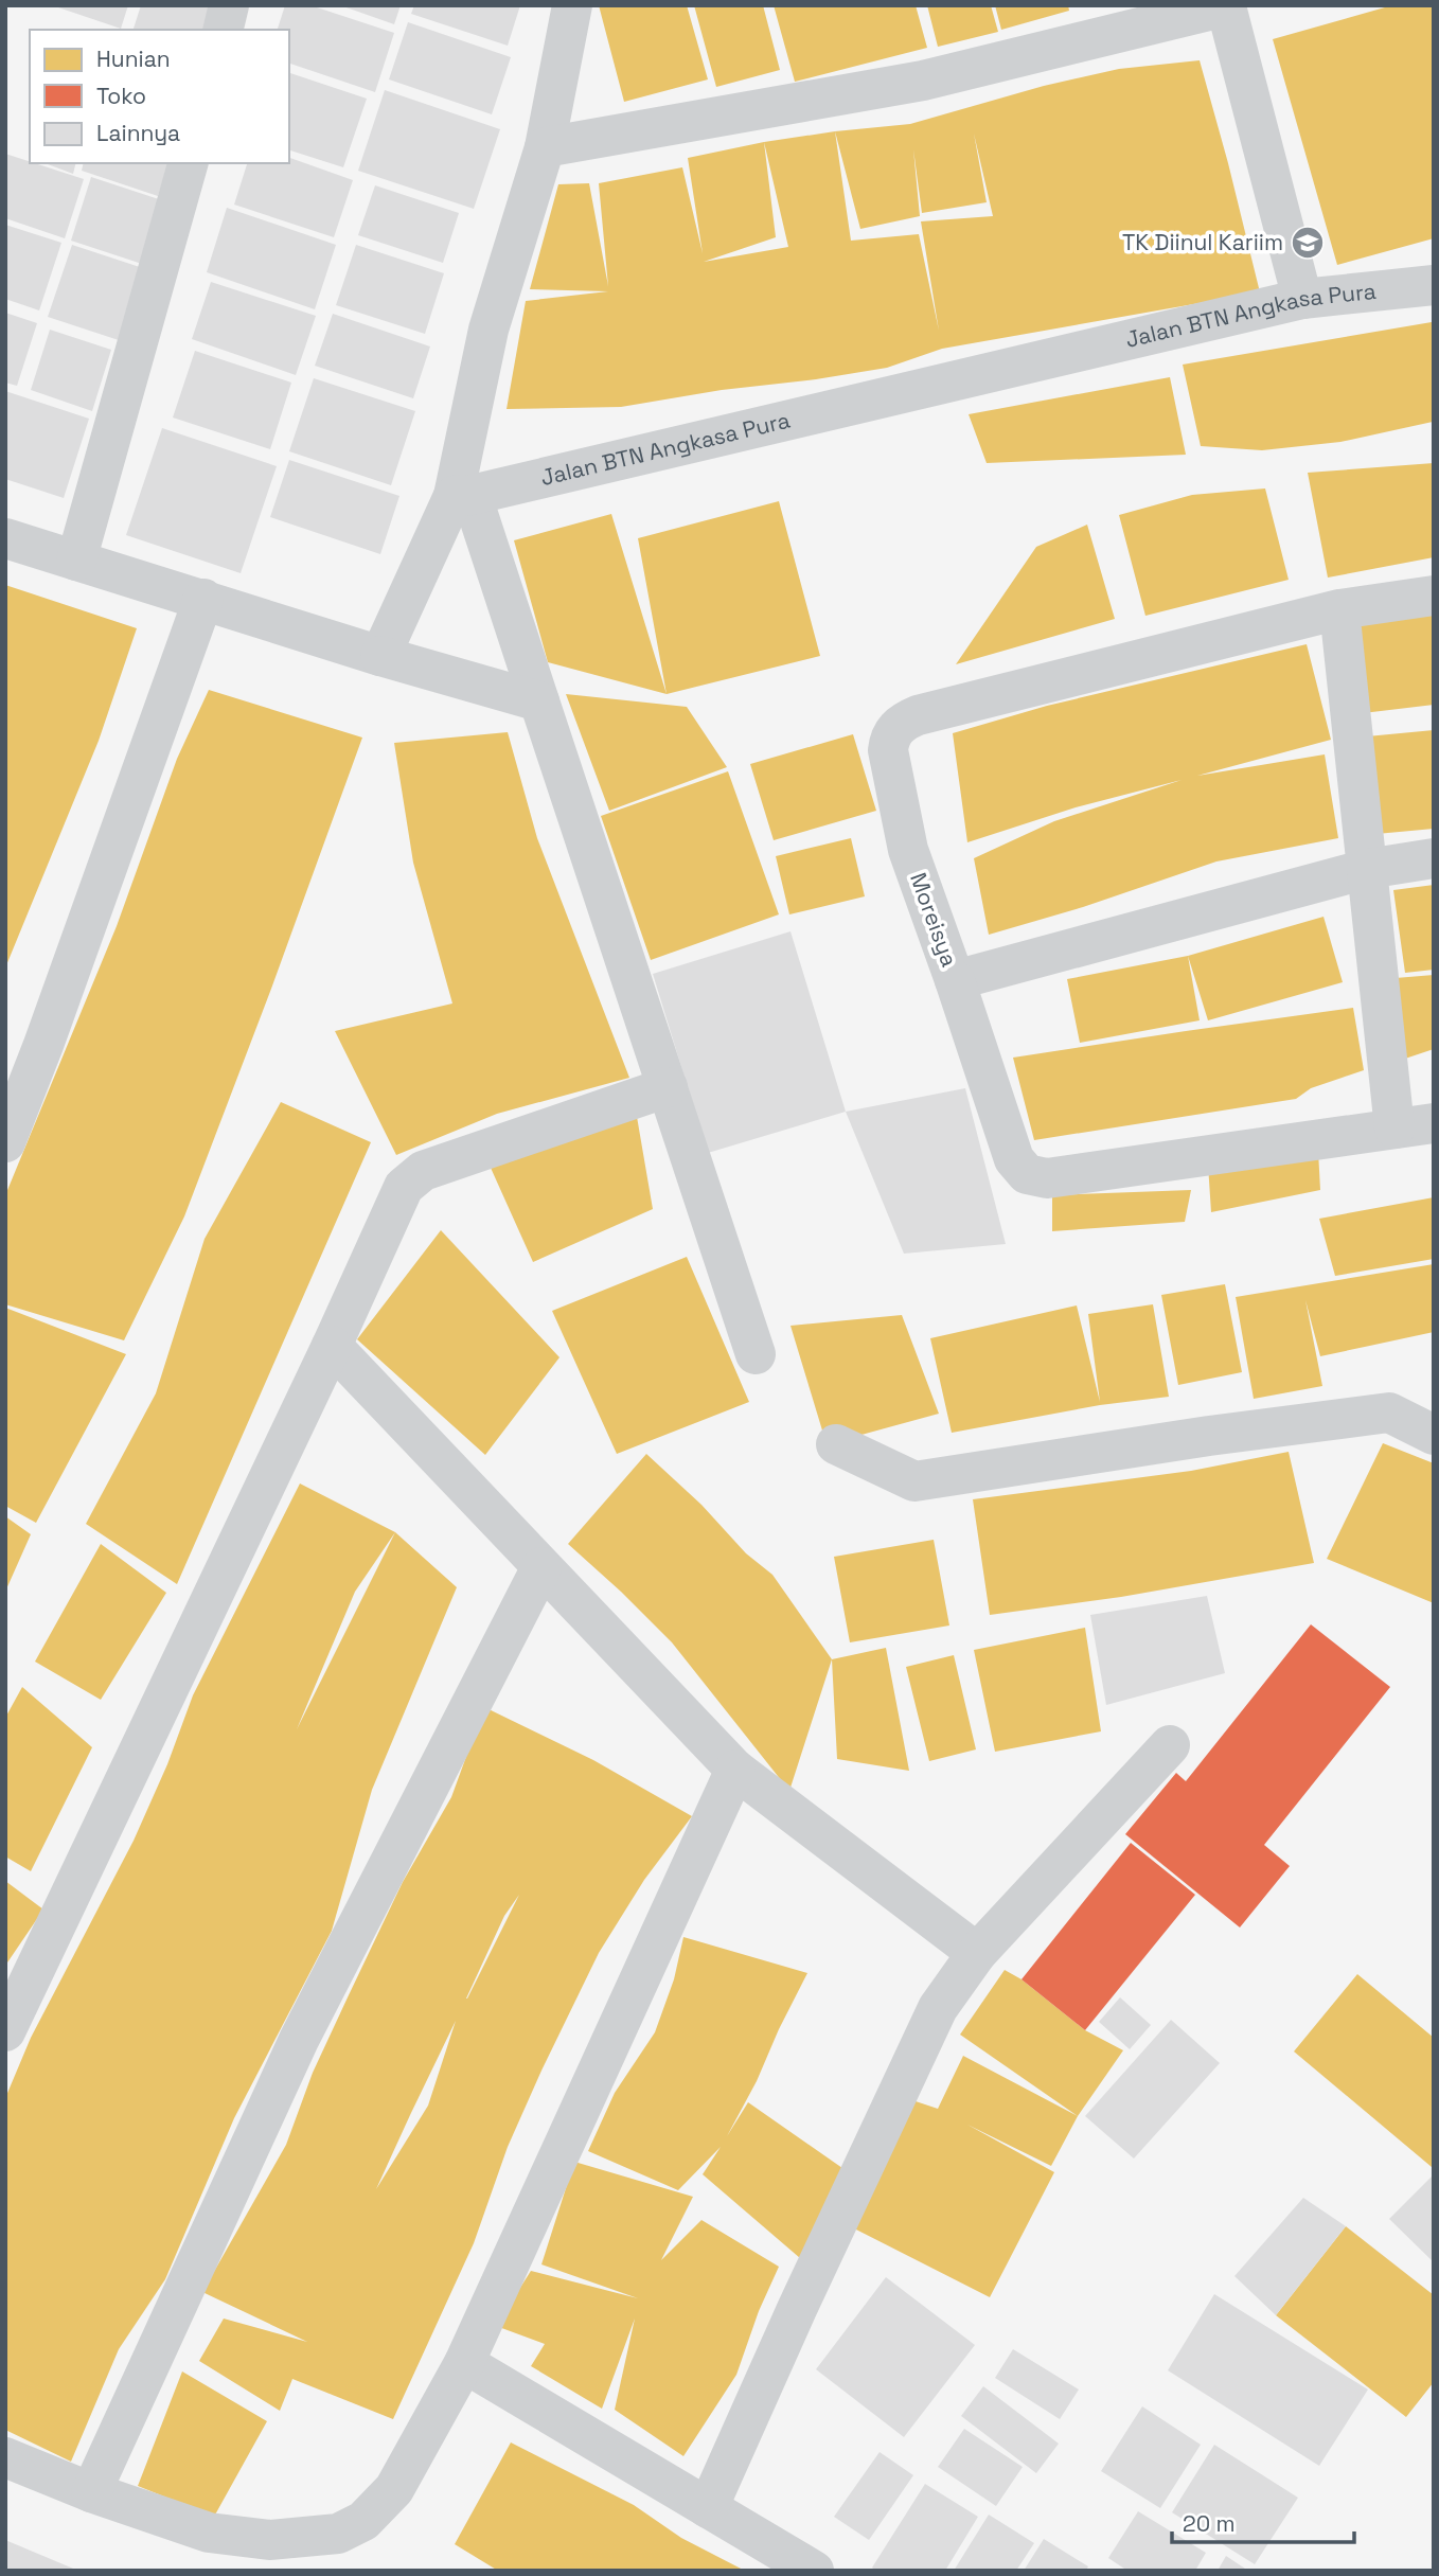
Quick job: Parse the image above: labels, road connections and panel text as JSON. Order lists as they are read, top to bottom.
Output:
{
  "streets": {
    "street": ["Jalan BTN Angkasa Pura", "Moreisya"]
  },
  "places": {
    "school or university": ["TK Diinul Kariim"]
  },
  "legend": ["Hunian", "Toko", "Lainnya"],
  "scale_bar": "20 m"
}
